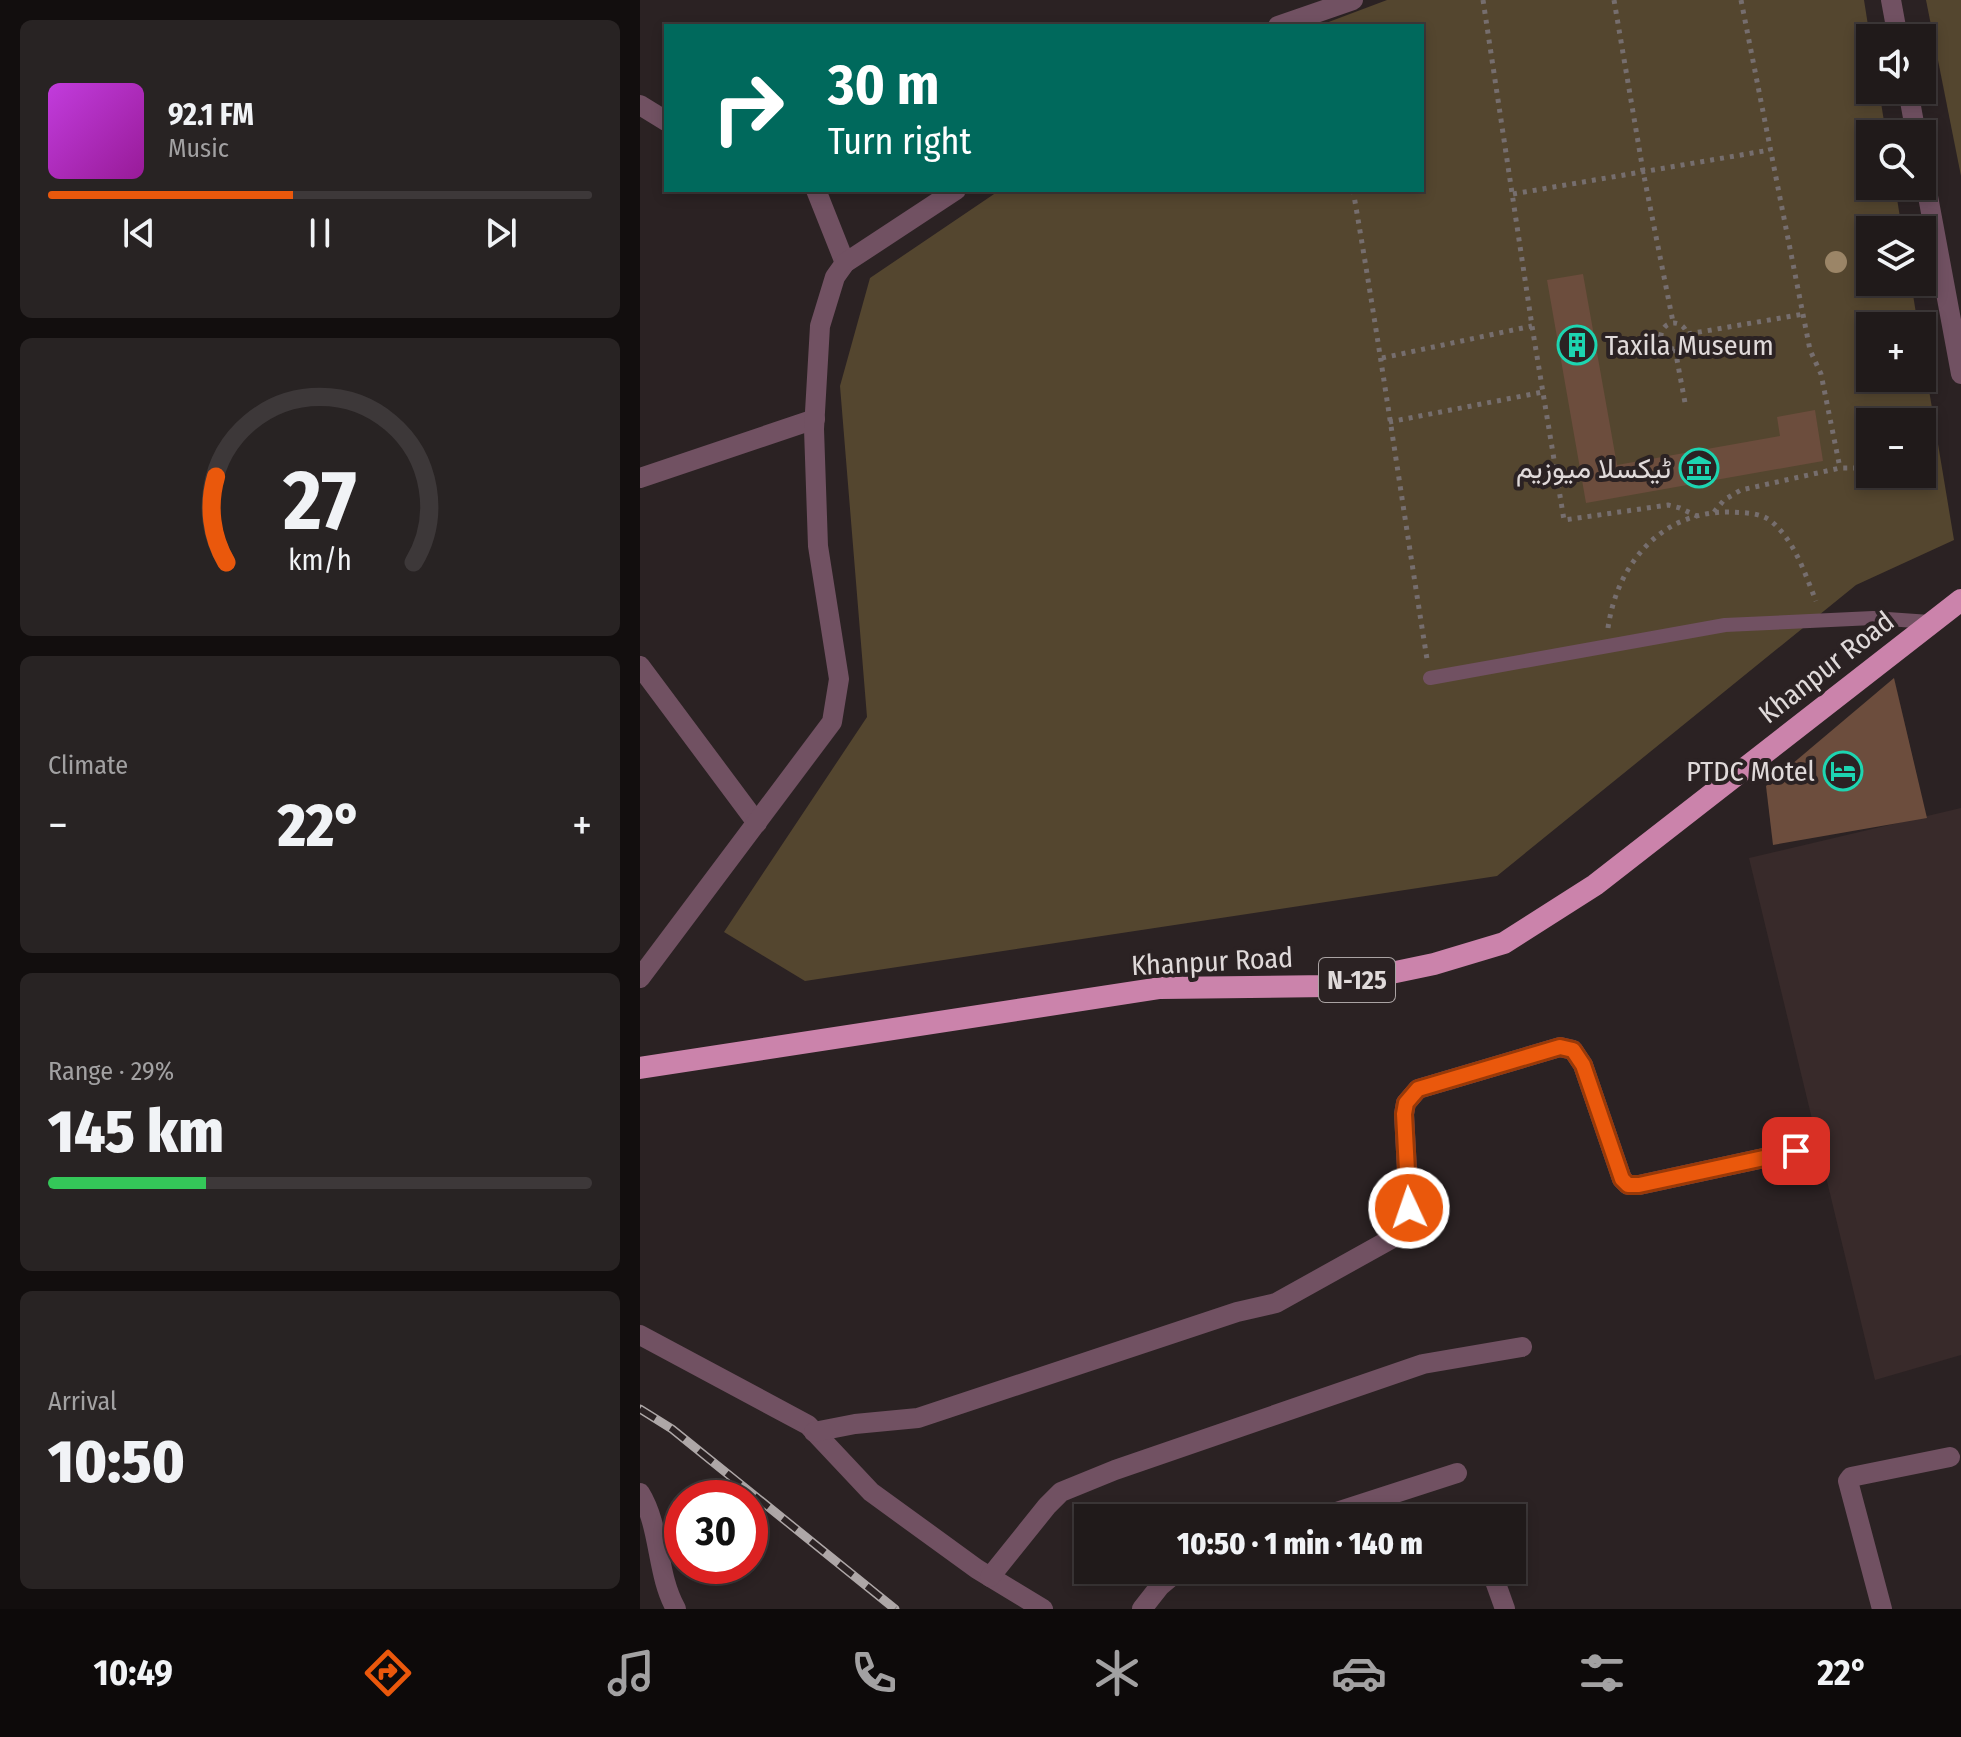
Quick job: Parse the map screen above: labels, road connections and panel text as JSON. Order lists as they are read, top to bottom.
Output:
{
  "streets": {
    "highway": ["Khanpur Road", "N-125"]
  },
  "places": {
    "building": ["Taxila Museum"],
    "museum": ["ٹیکسلا میوزیم"],
    "hotel": ["PTDC Motel"]
  },
  "page": {
    "map_buttons": ["+", "−"],
    "turn": ["30 m", "Turn right"],
    "song": ["92.1 FM", "Music"],
    "tile": [
      "Climate",
      ["Range · 29%", "145 km"],
      ["Arrival", "10:50"]
    ],
    "heat": ["−", "22°", "+"],
    "limit": "30",
    "trip": "10:50 · 1 min · 140 m",
    "tabs": ["10:49", "22°"],
    "gauge": ["27", "km/h"]
  }
}
